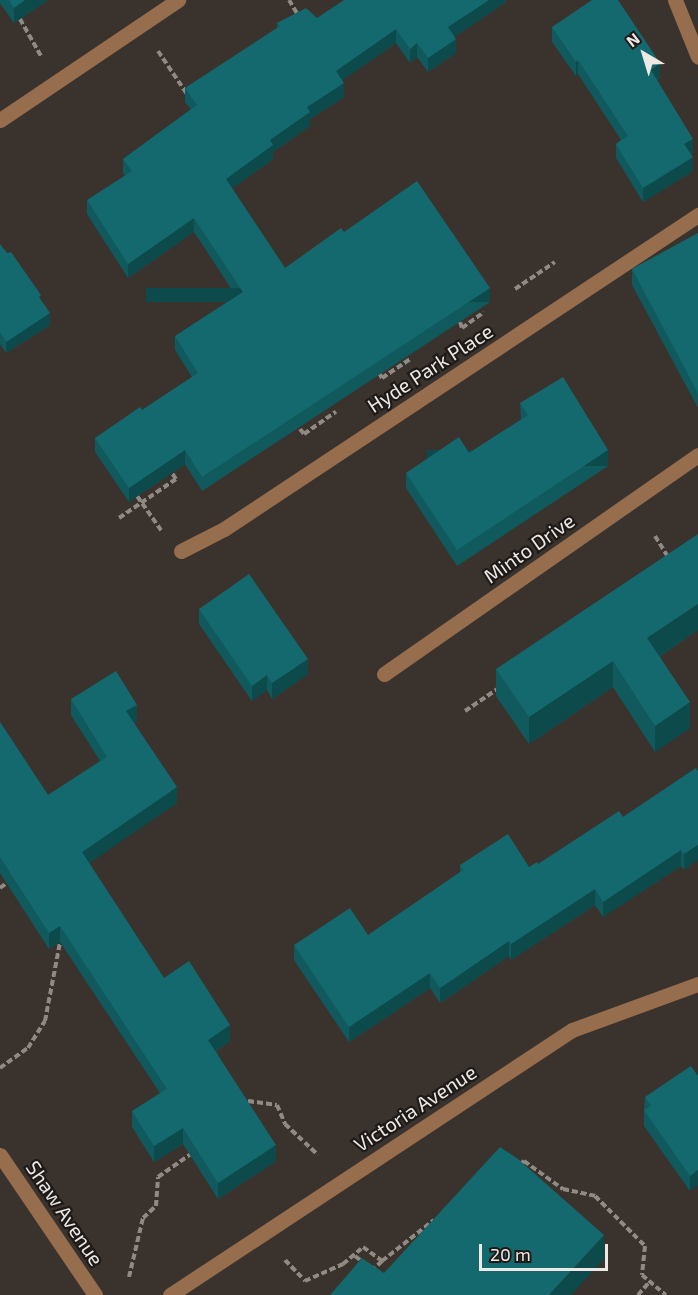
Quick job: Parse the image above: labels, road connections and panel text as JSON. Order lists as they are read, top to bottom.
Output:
{
  "streets": {
    "street": [
      "Hyde Park Place",
      "Minto Drive",
      "Victoria Avenue",
      "Shaw Avenue"
    ]
  },
  "scale_bar": "20 m",
  "north": "top left"
}
